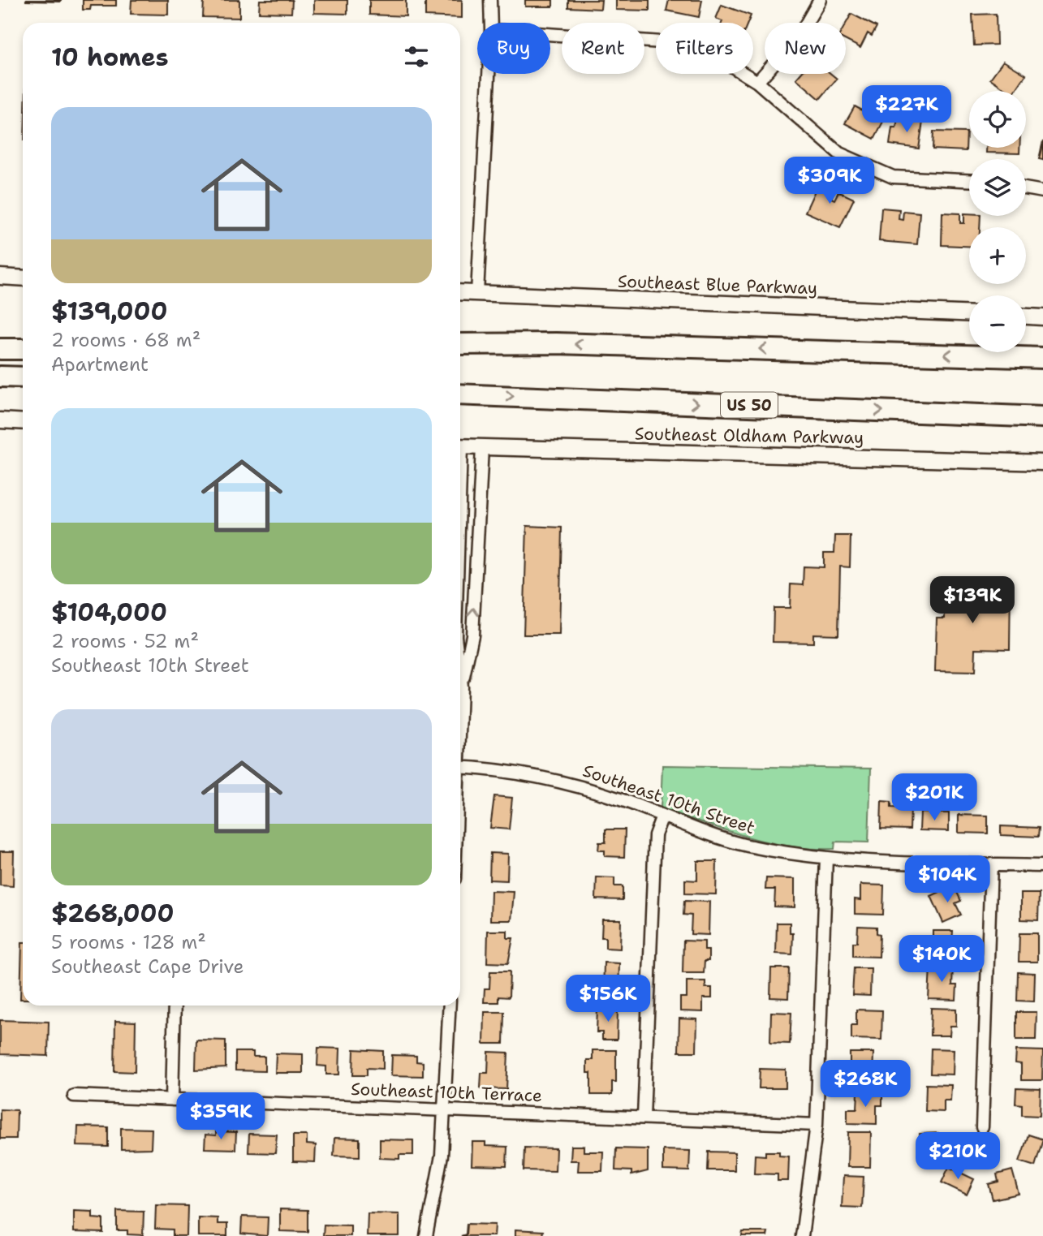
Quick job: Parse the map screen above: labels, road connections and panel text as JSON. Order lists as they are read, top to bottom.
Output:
{
  "streets": {
    "highway": ["US 50"],
    "street": [
      "Southeast Blue Parkway",
      "Southeast Oldham Parkway",
      "Southeast 10th Street",
      "Southeast 10th Terrace"
    ]
  },
  "page": {
    "chip": [
      "Buy",
      "Rent",
      "Filters",
      "New"
    ],
    "heading": "10 homes",
    "price": [
      "$227K",
      "$309K",
      "$139K",
      "$201K",
      "$104K",
      "$140K",
      "$156K",
      "$268K",
      "$359K",
      "$210K"
    ],
    "map_buttons": ["+", "−"],
    "list": [
      {
        "name": "$139,000",
        "note": "2 rooms · 68 m² · Apartment"
      },
      {
        "name": "$104,000",
        "note": "2 rooms · 52 m² · Southeast 10th Street"
      },
      {
        "name": "$268,000",
        "note": "5 rooms · 128 m² · Southeast Cape Drive"
      }
    ]
  }
}
